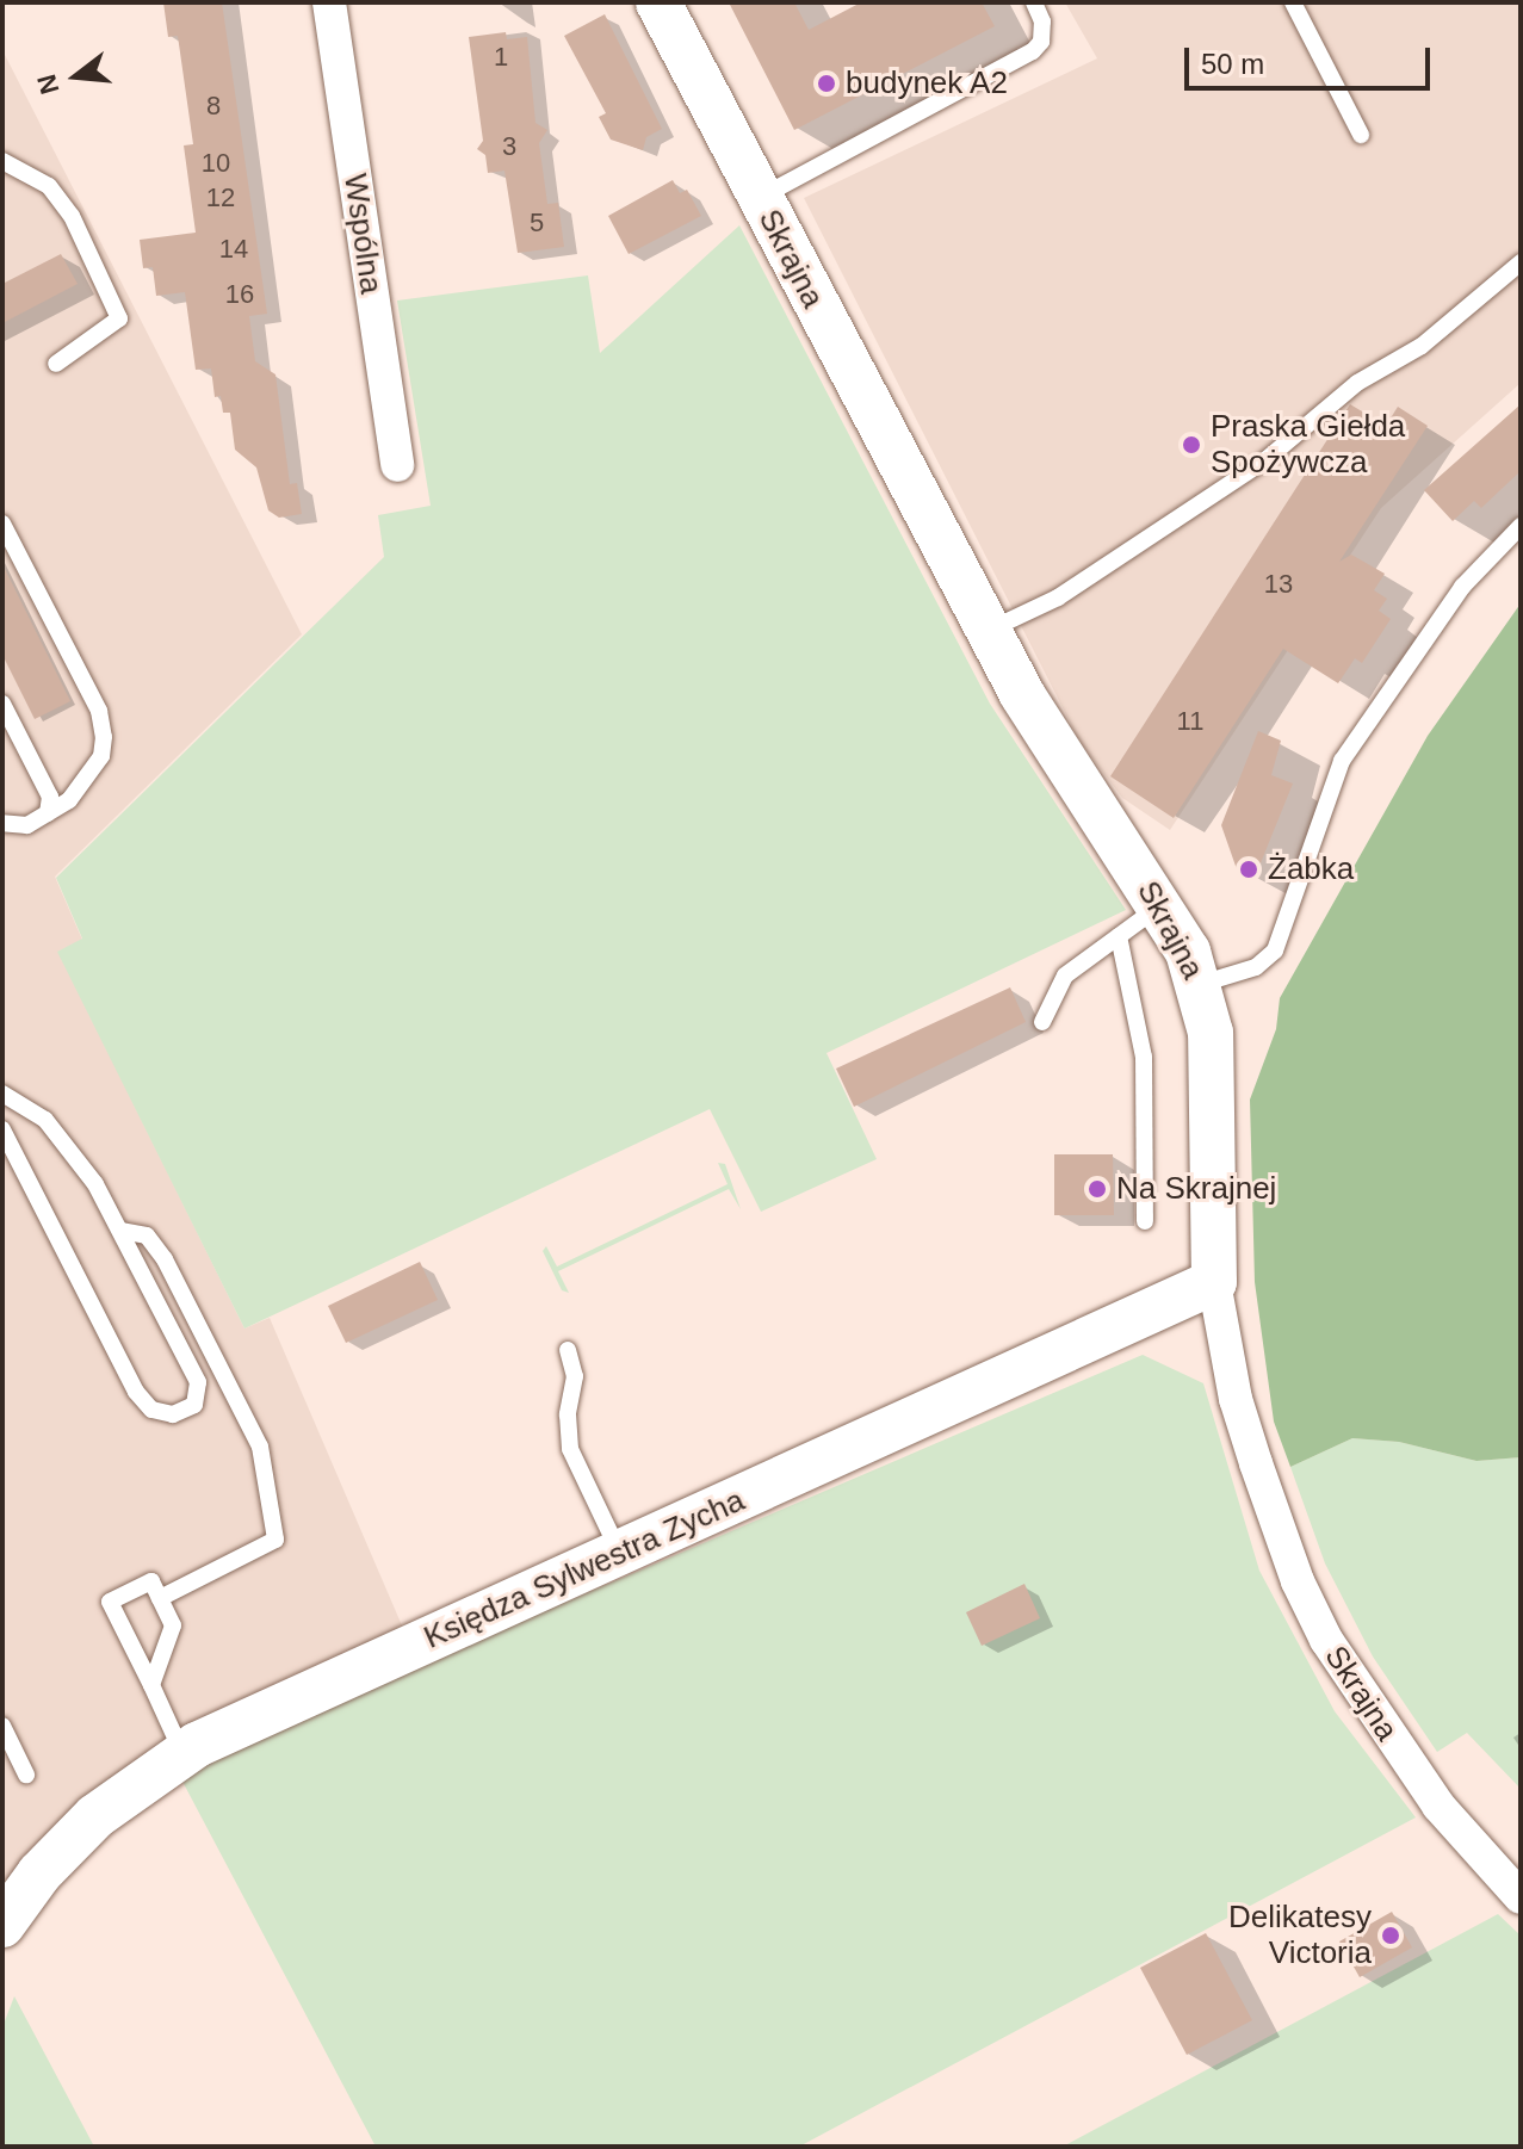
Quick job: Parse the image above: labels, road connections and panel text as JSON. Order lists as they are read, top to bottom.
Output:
{
  "streets": {
    "street": ["Wspólna", "Skrajna", "Księdza Sylwestra Zycha"]
  },
  "crossings": [
    ["Skrajna", "Księdza Sylwestra Zycha"]
  ],
  "places": [
    "budynek A2",
    "Praska Giełda Spożywcza",
    "Żabka",
    "Na Skrajnej",
    "Delikatesy Victoria"
  ],
  "house_numbers": [
    "1",
    "8",
    "3",
    "10",
    "12",
    "5",
    "14",
    "16",
    "13",
    "11"
  ],
  "scale_bar": "50 m",
  "north": "left"
}
